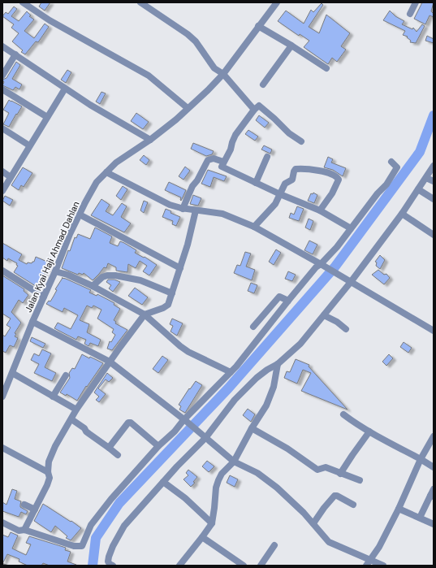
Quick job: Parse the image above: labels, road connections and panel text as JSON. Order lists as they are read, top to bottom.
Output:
{
  "streets": {
    "street": ["Jalan Kyai Haji Ahmad Dahlan"]
  }
}
